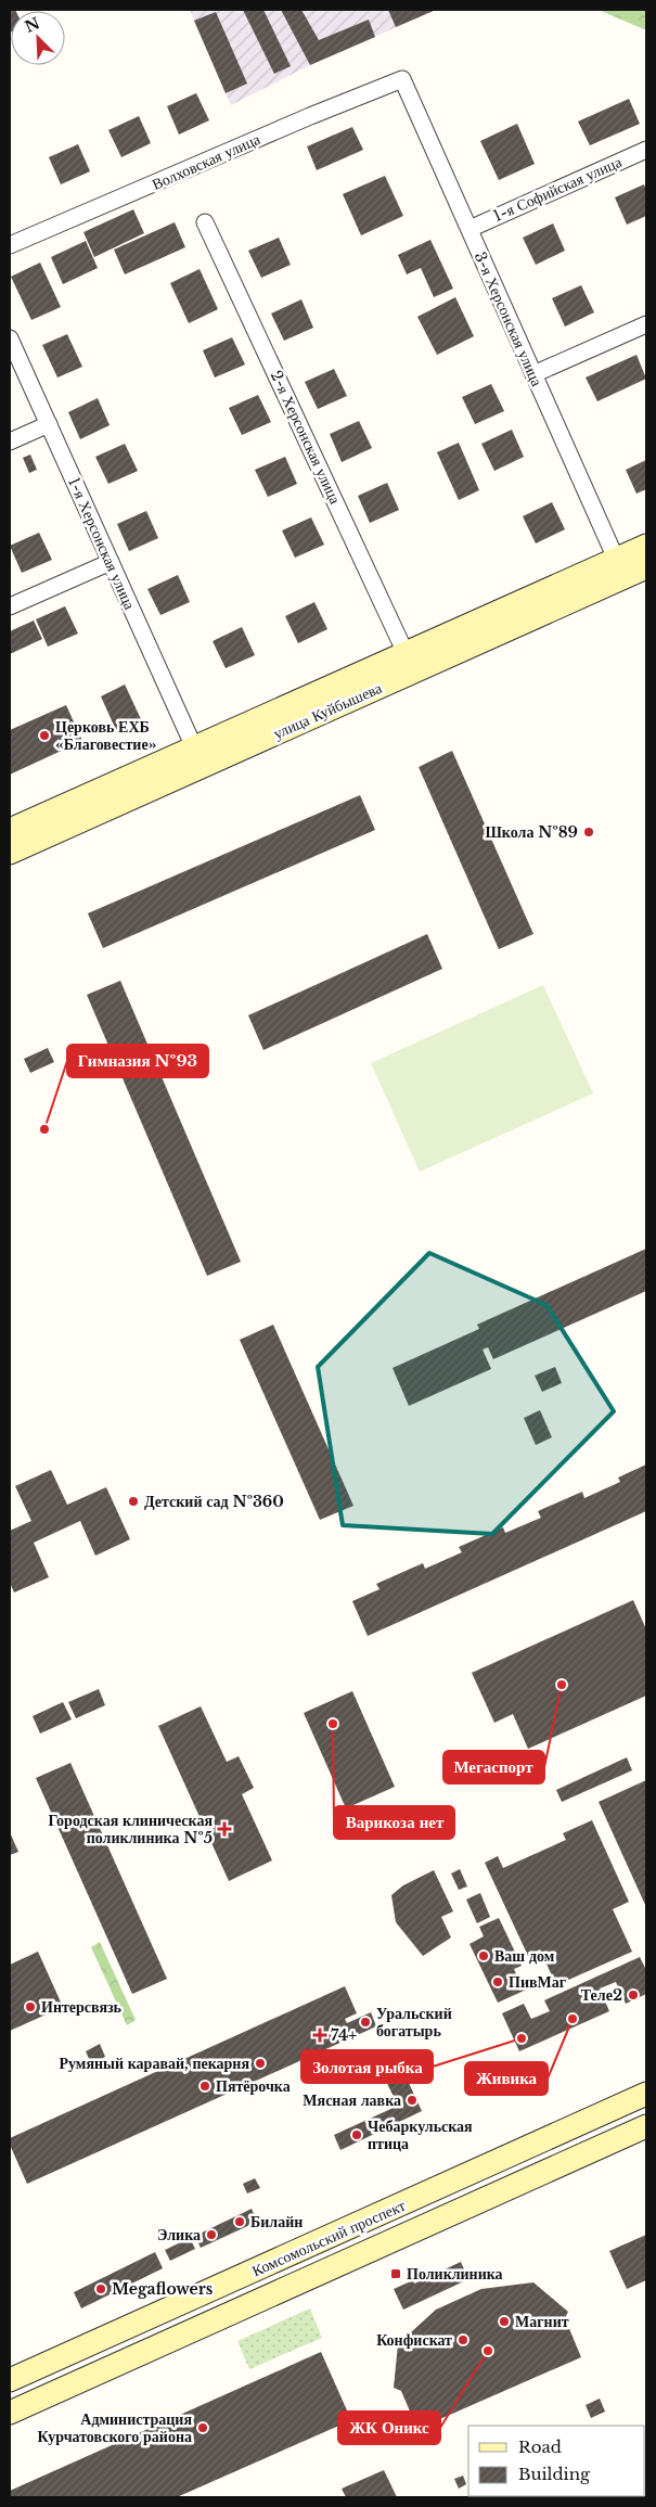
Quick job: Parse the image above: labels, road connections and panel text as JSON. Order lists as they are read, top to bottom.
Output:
{
  "streets": {
    "main road": ["улица Куйбышева", "Комсомольский проспект"],
    "street": [
      "Волховская улица",
      "1-я Софийская улица",
      "3-я Херсонская улица",
      "2-я Херсонская улица",
      "1-я Херсонская улица"
    ]
  },
  "crossings": [
    ["Волховская улица", "3-я Херсонская улица"],
    ["1-я Софийская улица", "3-я Херсонская улица"],
    ["3-я Херсонская улица", "улица Куйбышева"],
    ["2-я Херсонская улица", "улица Куйбышева"],
    ["1-я Херсонская улица", "улица Куйбышева"]
  ],
  "places": {
    "other": [
      "Церковь ЕХБ «Благовестие»",
      "Школа №89",
      "Гимназия №93",
      "Детский сад №360",
      "Мегаспорт",
      "Варикоза нет",
      "Ваш дом",
      "ПивМаг",
      "Теле2",
      "Интерсвязь",
      "Живика",
      "Уральский богатырь",
      "Золотая рыбка",
      "Румяный каравай, пекарня",
      "Пятёрочка",
      "Мясная лавка",
      "Чебаркульская птица",
      "Билайн",
      "Элика",
      "Megaflowers",
      "Магнит",
      "Конфискат",
      "ЖК Оникс",
      "Администрация Курчатовского района"
    ],
    "health": ["Городская клиническая поликлиника №5", "74+"],
    "transit": ["Поликлиника"]
  },
  "legend": ["Road", "Building"],
  "north": "top left"
}
